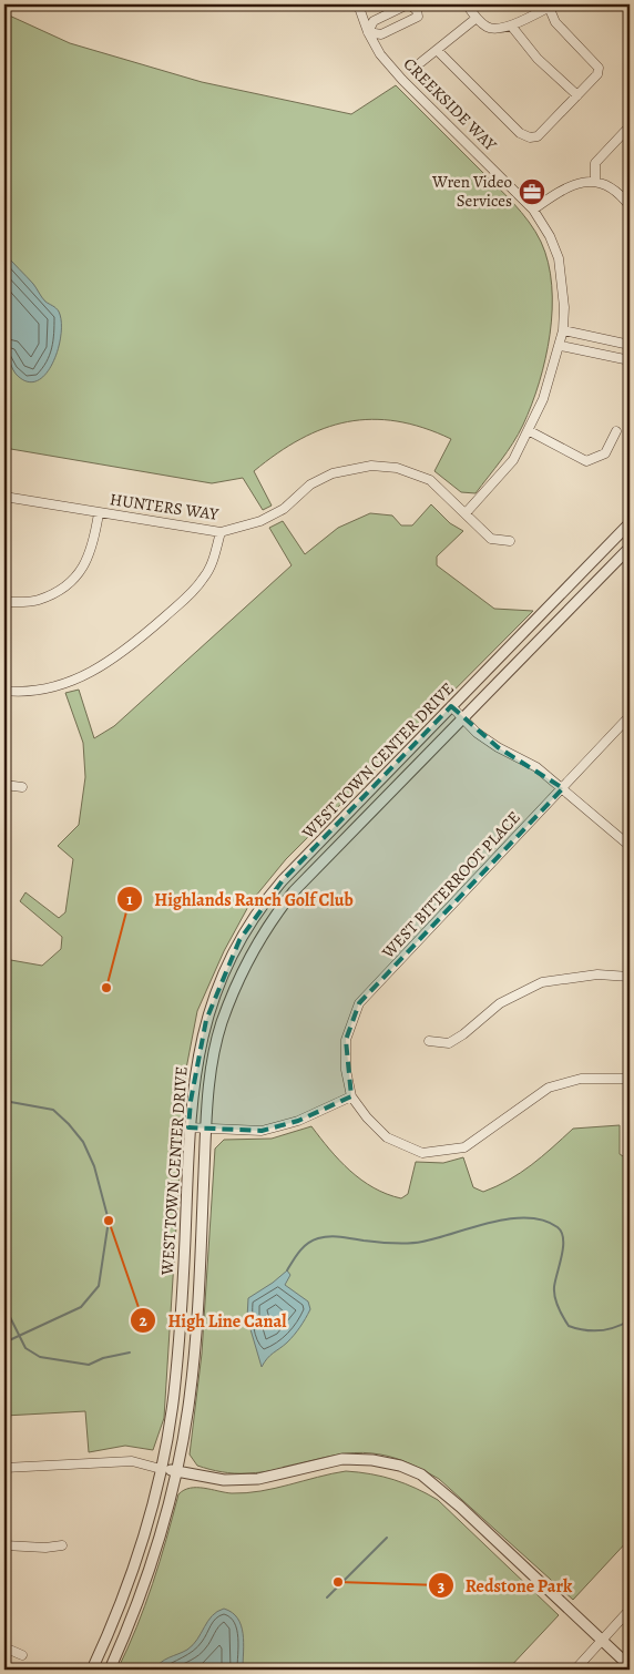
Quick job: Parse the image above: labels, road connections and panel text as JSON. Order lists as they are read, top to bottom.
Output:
{
  "streets": {
    "street": [
      "CREEKSIDE WAY",
      "HUNTERS WAY",
      "WEST TOWN CENTER DRIVE",
      "WEST BITTERROOT PLACE"
    ]
  },
  "crossings": [
    ["CREEKSIDE WAY", "HUNTERS WAY"]
  ],
  "places": {
    "office": ["Wren Video Services"],
    "other": ["Highlands Ranch Golf Club", "High Line Canal", "Redstone Park"]
  }
}
